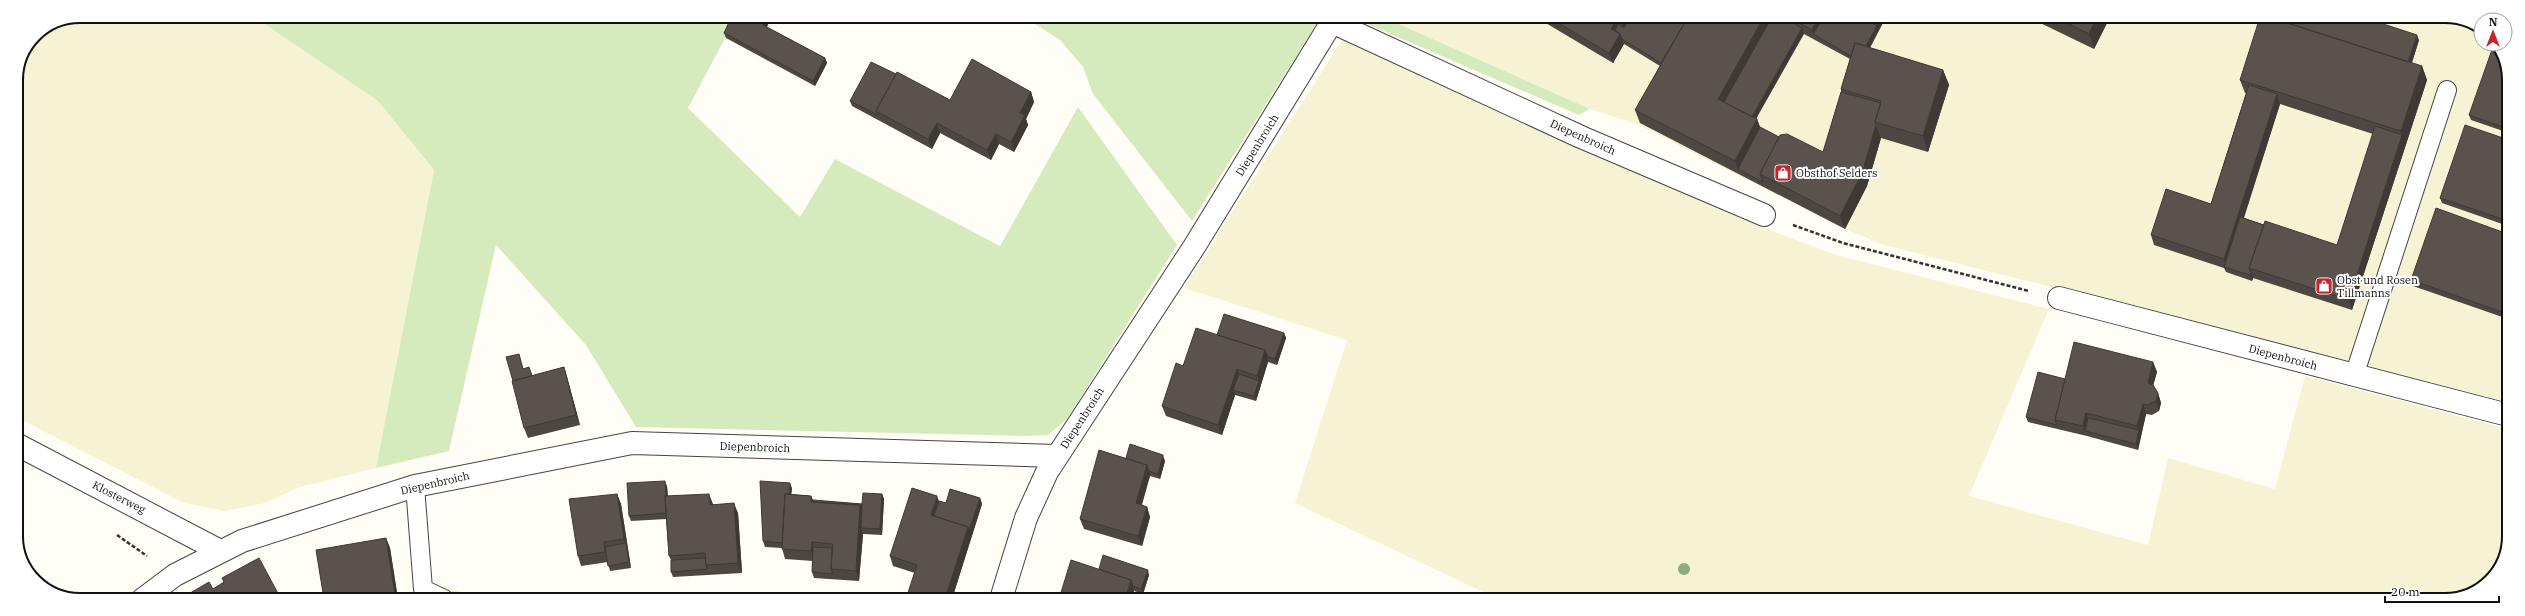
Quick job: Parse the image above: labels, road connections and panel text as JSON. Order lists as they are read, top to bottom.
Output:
{
  "streets": {
    "street": ["Diepenbroich", "Klosterweg"]
  },
  "crossings": [
    ["Diepenbroich", "Klosterweg"]
  ],
  "places": {
    "shop": ["Obsthof Selders", "Obst und Rosen Tillmanns"]
  },
  "scale_bar": "20 m",
  "north": "top"
}
